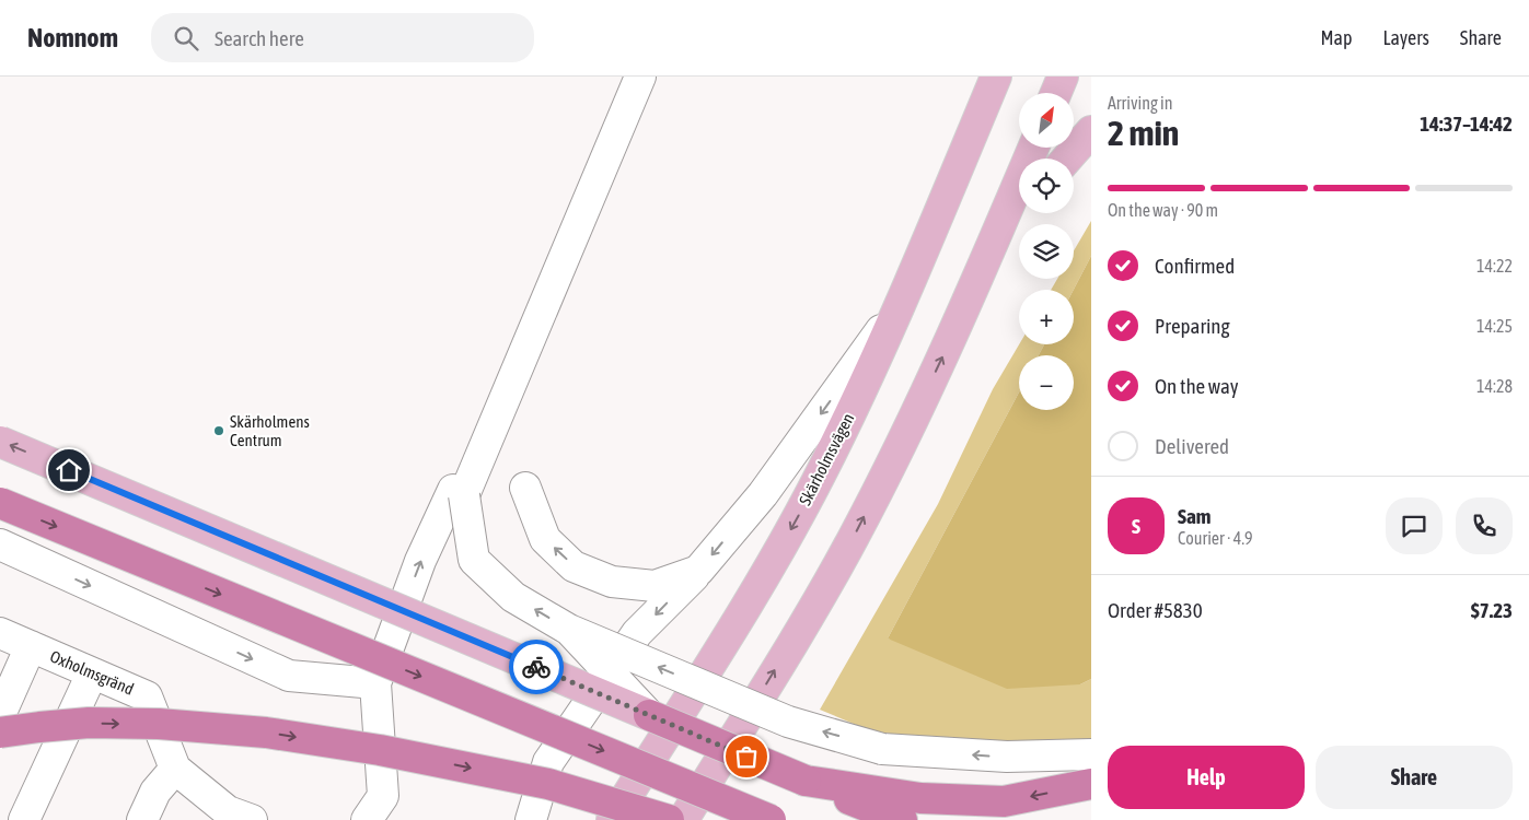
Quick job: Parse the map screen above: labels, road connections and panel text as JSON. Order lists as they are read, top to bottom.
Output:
{
  "streets": {
    "main road": ["Skärholmsvägen"],
    "street": ["Oxholmsgränd"]
  },
  "places": ["Skärholmens Centrum"],
  "north": "top right",
  "page": {
    "header": "Nomnom",
    "search": "Search here",
    "nav": ["Map", "Layers", "Share"],
    "heading": ["2 min", "Arriving in", "14:37–14:42"],
    "panel": [
      "Sam",
      "Courier · 4.9",
      "Order #5830",
      "$7.23"
    ],
    "map_buttons": ["+", "−"],
    "bar": "On the way · 90 m",
    "list": [
      ["Confirmed", "14:22"],
      ["Preparing", "14:25"],
      ["On the way", "14:28"],
      "Delivered"
    ],
    "round": "S",
    "buttons": ["Help", "Share"]
  }
}
